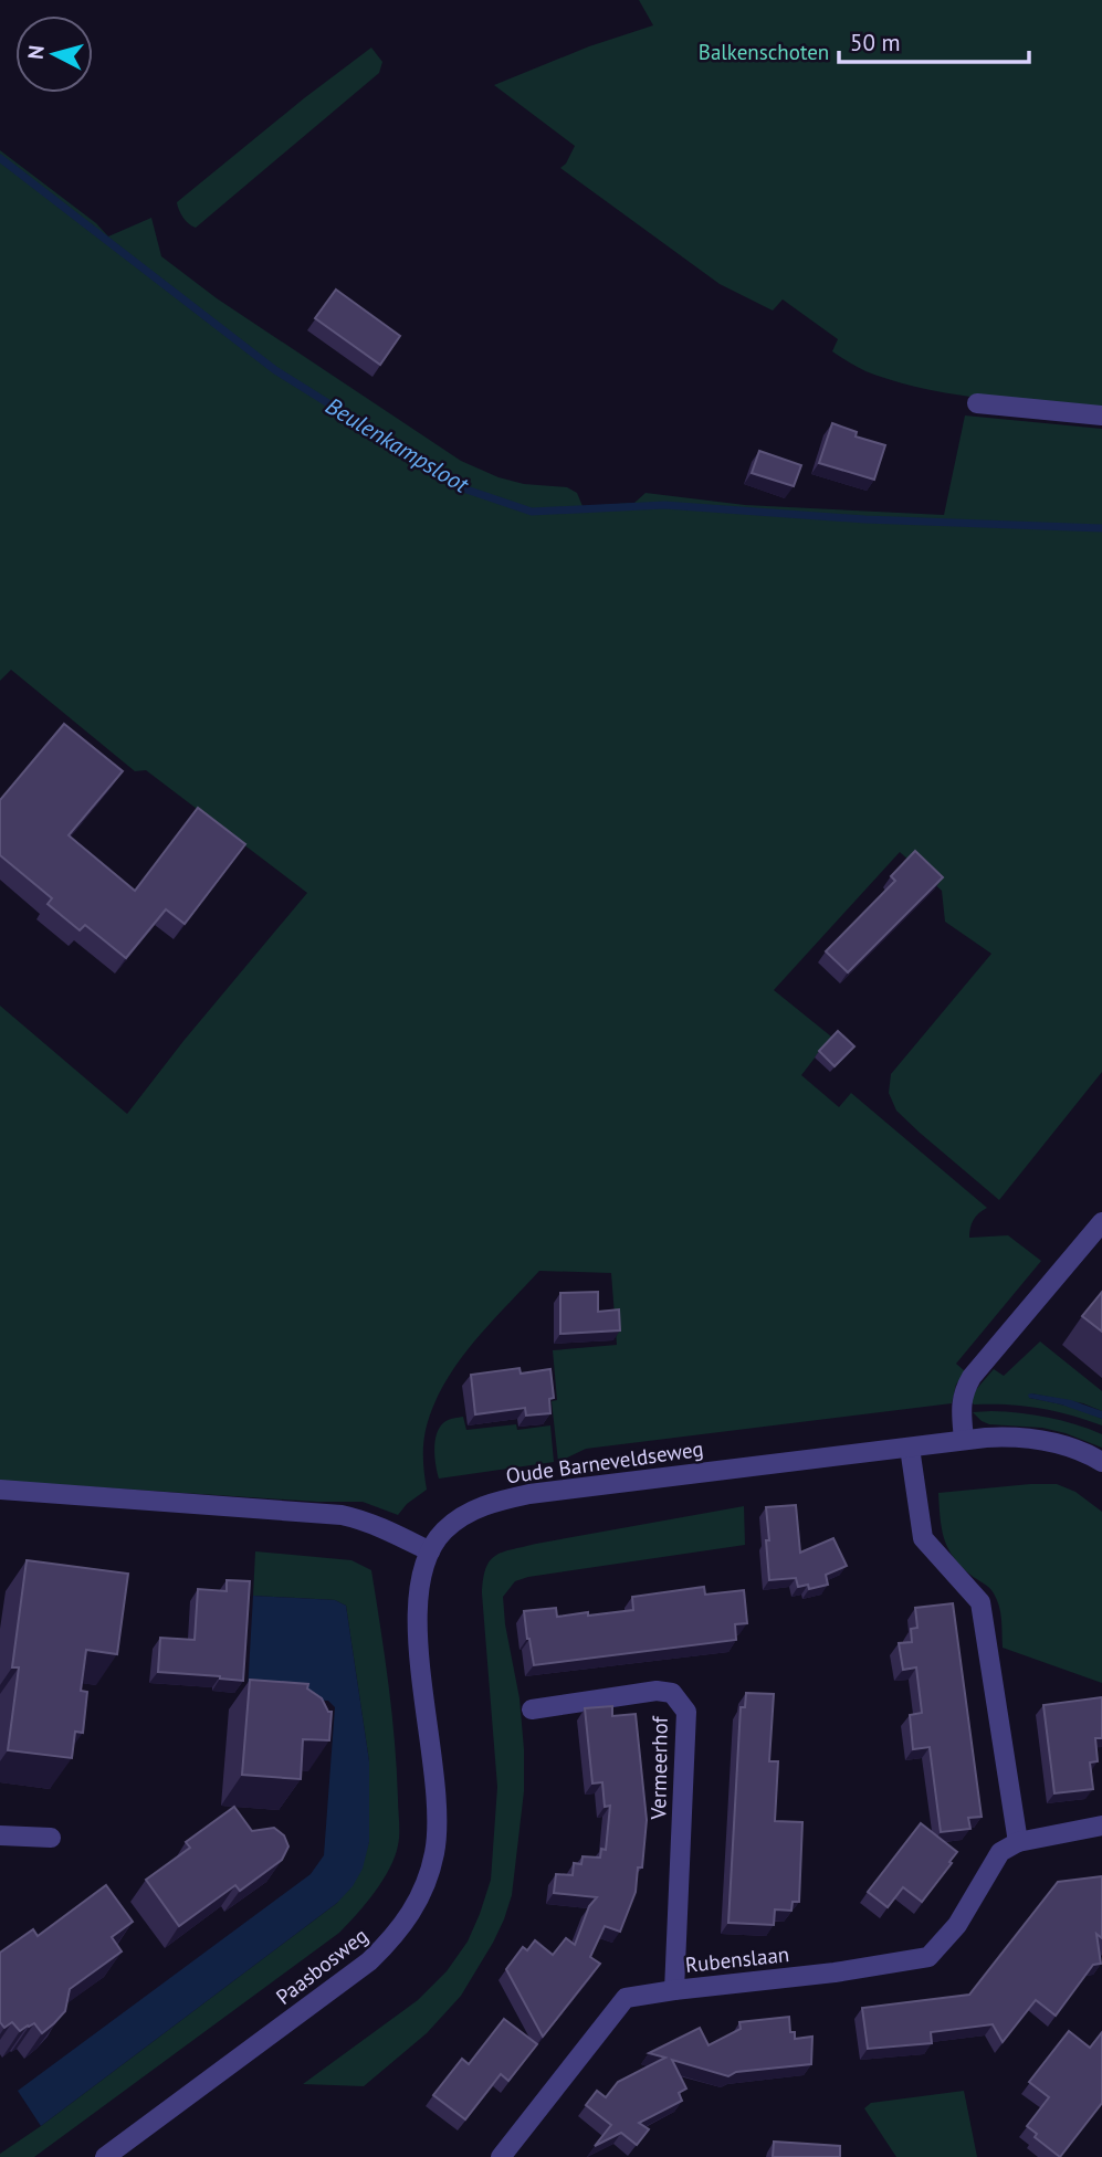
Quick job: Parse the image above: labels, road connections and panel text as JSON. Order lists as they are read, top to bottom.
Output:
{
  "streets": {
    "street": [
      "Oude Barneveldseweg",
      "Vermeerhof",
      "Rubenslaan",
      "Paasbosweg"
    ]
  },
  "crossings": [
    ["Oude Barneveldseweg", "Paasbosweg"],
    ["Vermeerhof", "Rubenslaan"]
  ],
  "water": ["Beulenkampsloot"],
  "parks": ["Balkenschoten"],
  "scale_bar": "50 m",
  "north": "left"
}
